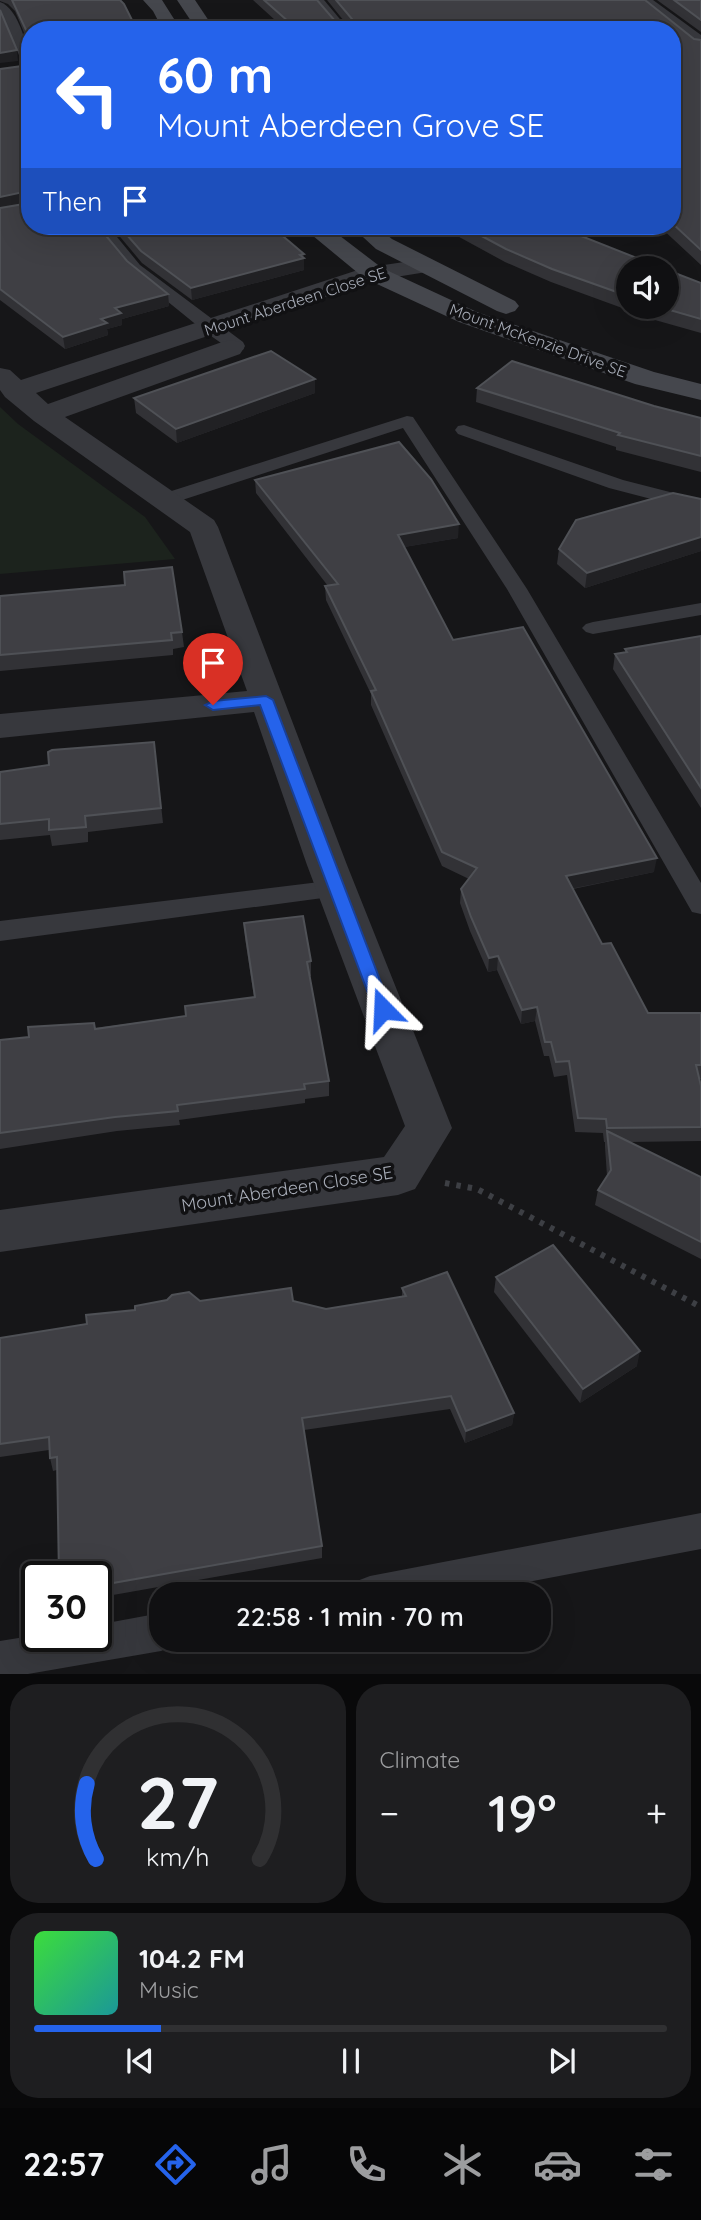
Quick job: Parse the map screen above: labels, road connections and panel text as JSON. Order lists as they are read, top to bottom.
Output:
{
  "streets": {
    "street": ["Mount Aberdeen Close SE", "Mount McKenzie Drive SE"]
  },
  "crossings": [
    ["Mount Aberdeen Close SE", "Mount McKenzie Drive SE"]
  ],
  "page": {
    "turn": ["60 m", "Mount Aberdeen Grove SE"],
    "then": "Then",
    "limit": "30",
    "trip": "22:58 · 1 min · 70 m",
    "tile": "Climate",
    "heat": ["−", "19°", "+"],
    "song": ["104.2 FM", "Music"],
    "tabs": "22:57",
    "gauge": ["27", "km/h"]
  }
}
